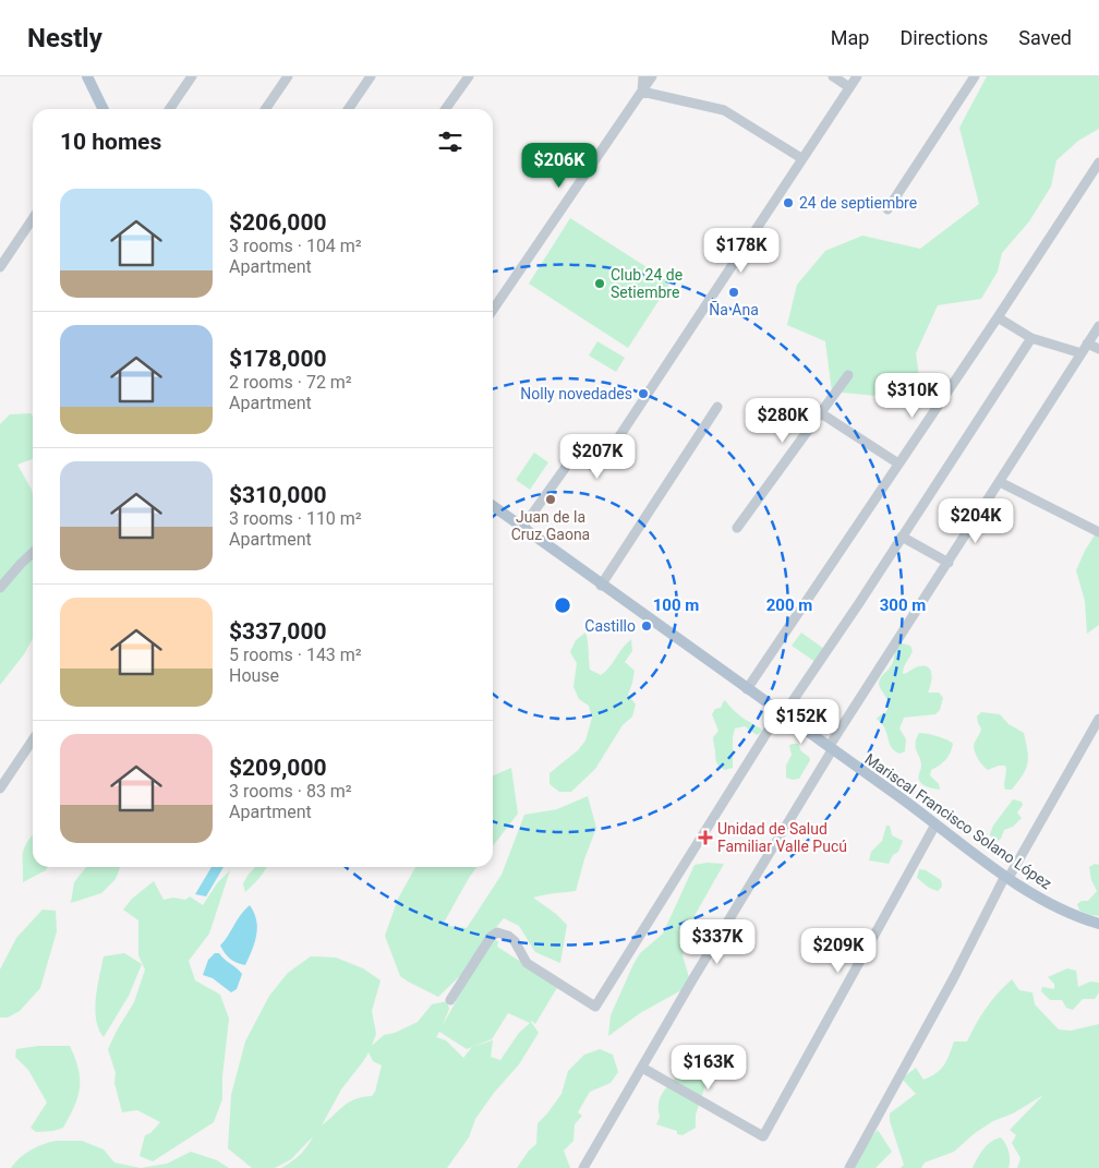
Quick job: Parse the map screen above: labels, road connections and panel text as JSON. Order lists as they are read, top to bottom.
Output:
{
  "streets": {
    "main road": ["Mariscal Francisco Solano López"]
  },
  "places": {
    "other": [
      "24 de septiembre",
      "Club 24 de Setiembre",
      "Ña Ana",
      "Nolly novedades",
      "Juan de la Cruz Gaona",
      "Castillo"
    ],
    "health": ["Unidad de Salud Familiar Valle Pucú"]
  },
  "page": {
    "header": "Nestly",
    "nav": ["Map", "Directions", "Saved"],
    "heading": "10 homes",
    "price": [
      "$206K",
      "$178K",
      "$310K",
      "$280K",
      "$207K",
      "$204K",
      "$152K",
      "$337K",
      "$209K",
      "$163K"
    ],
    "list": [
      {
        "name": "$206,000",
        "note": "3 rooms · 104 m² · Apartment"
      },
      {
        "name": "$178,000",
        "note": "2 rooms · 72 m² · Apartment"
      },
      {
        "name": "$310,000",
        "note": "3 rooms · 110 m² · Apartment"
      },
      {
        "name": "$337,000",
        "note": "5 rooms · 143 m² · House"
      },
      {
        "name": "$209,000",
        "note": "3 rooms · 83 m² · Apartment"
      }
    ]
  },
  "rings": ["100 m", "200 m", "300 m"]
}
